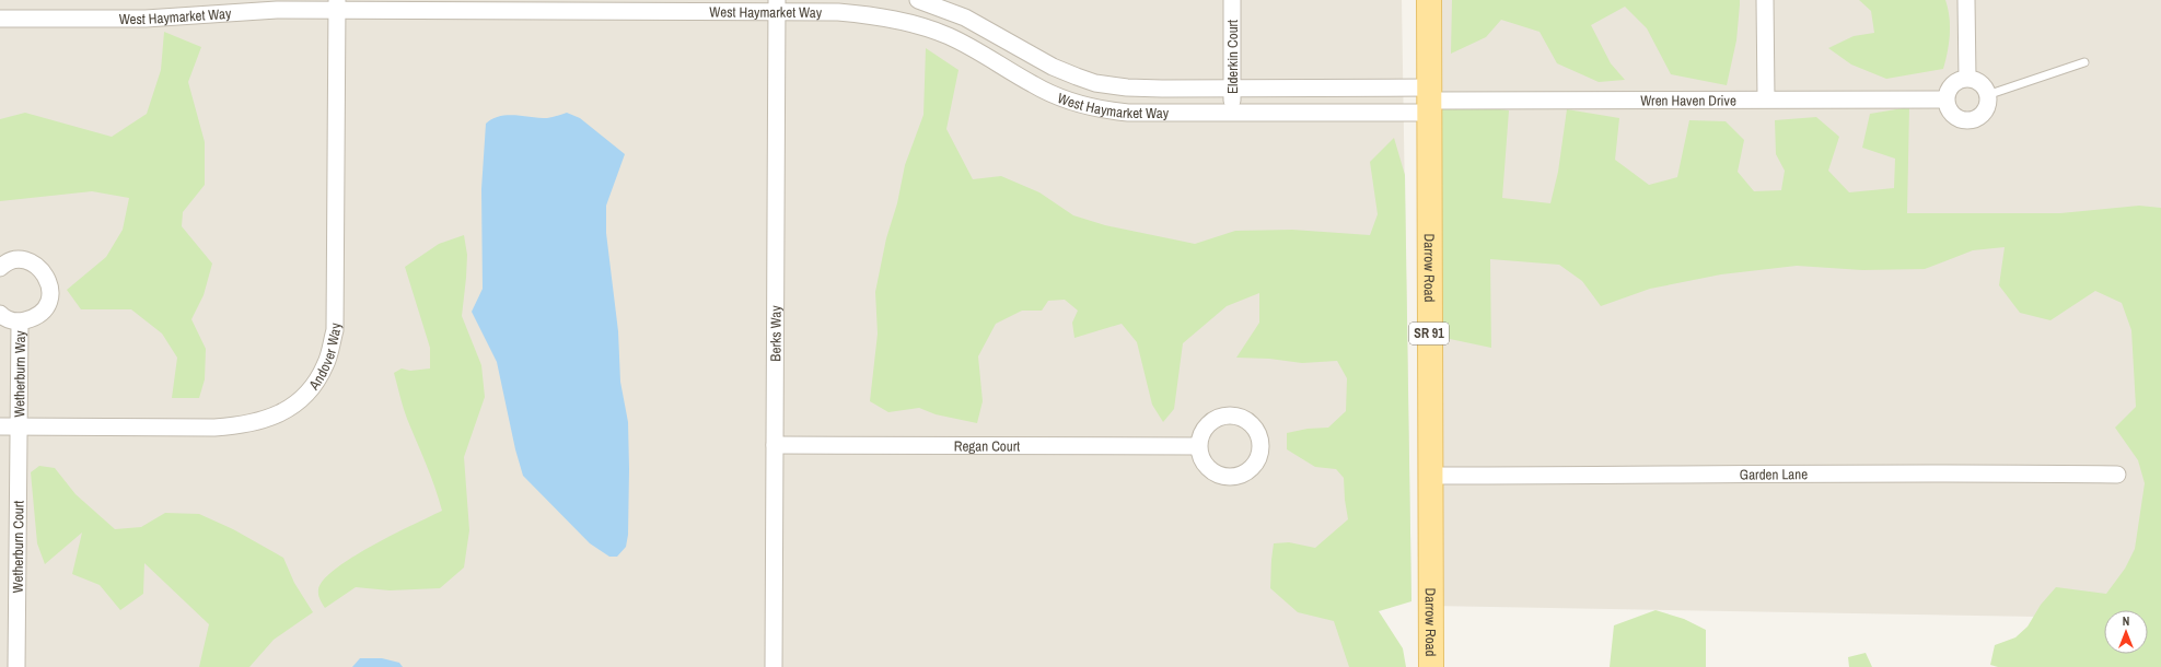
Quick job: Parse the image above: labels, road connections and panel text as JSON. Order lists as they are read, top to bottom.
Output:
{
  "streets": {
    "main road": ["Darrow Road", "SR 91"],
    "street": [
      "West Haymarket Way",
      "Elderkin Court",
      "Wren Haven Drive",
      "Berks Way",
      "Andover Way",
      "Wetherburn Way",
      "Regan Court",
      "Garden Lane",
      "Wetherburn Court"
    ]
  },
  "crossings": [
    ["West Haymarket Way", "Elderkin Court"],
    ["West Haymarket Way", "Wren Haven Drive"],
    ["West Haymarket Way", "Darrow Road"],
    ["West Haymarket Way", "Berks Way"],
    ["West Haymarket Way", "Andover Way"],
    ["Wren Haven Drive", "Darrow Road"],
    ["Darrow Road", "Garden Lane"],
    ["Berks Way", "Regan Court"],
    ["Andover Way", "Wetherburn Way"],
    ["Andover Way", "Wetherburn Court"],
    ["Wetherburn Way", "Wetherburn Court"]
  ],
  "north": "top"
}
